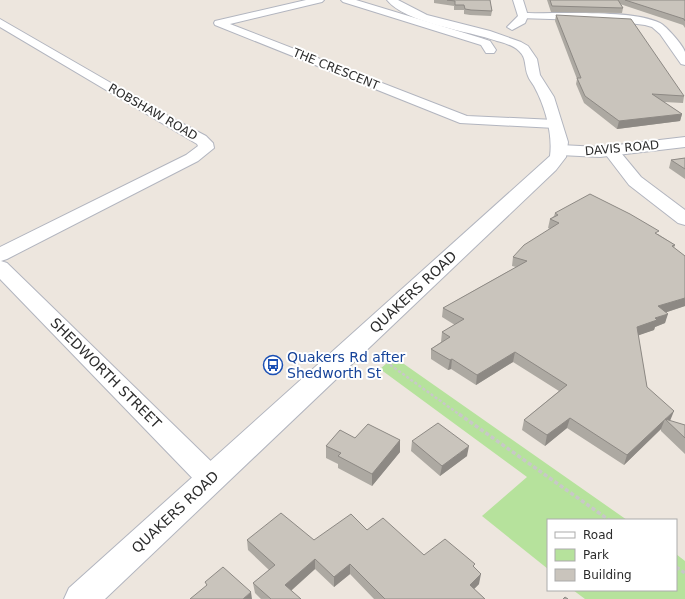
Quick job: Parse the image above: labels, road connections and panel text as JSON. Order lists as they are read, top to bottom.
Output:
{
  "streets": {
    "street": [
      "THE CRESCENT",
      "ROBSHAW ROAD",
      "DAVIS ROAD",
      "QUAKERS ROAD",
      "SHEDWORTH STREET"
    ]
  },
  "crossings": [
    ["DAVIS ROAD", "QUAKERS ROAD"],
    ["QUAKERS ROAD", "SHEDWORTH STREET"]
  ],
  "places": {
    "bus stop": ["Quakers Rd after Shedworth St"]
  },
  "legend": ["Road", "Park", "Building"]
}
